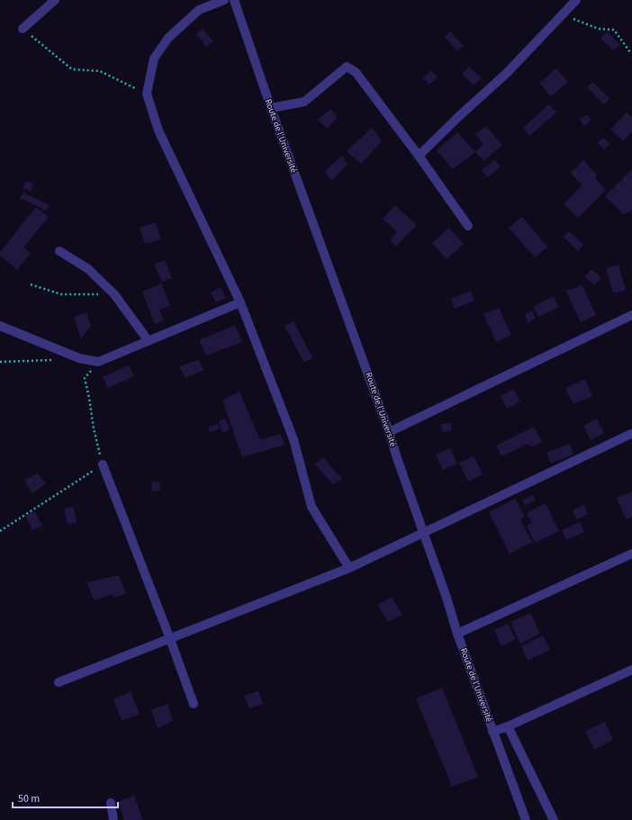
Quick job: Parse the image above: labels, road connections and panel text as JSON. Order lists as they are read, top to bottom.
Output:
{
  "streets": {
    "street": ["Route de l'Université"]
  },
  "scale_bar": "50 m"
}
